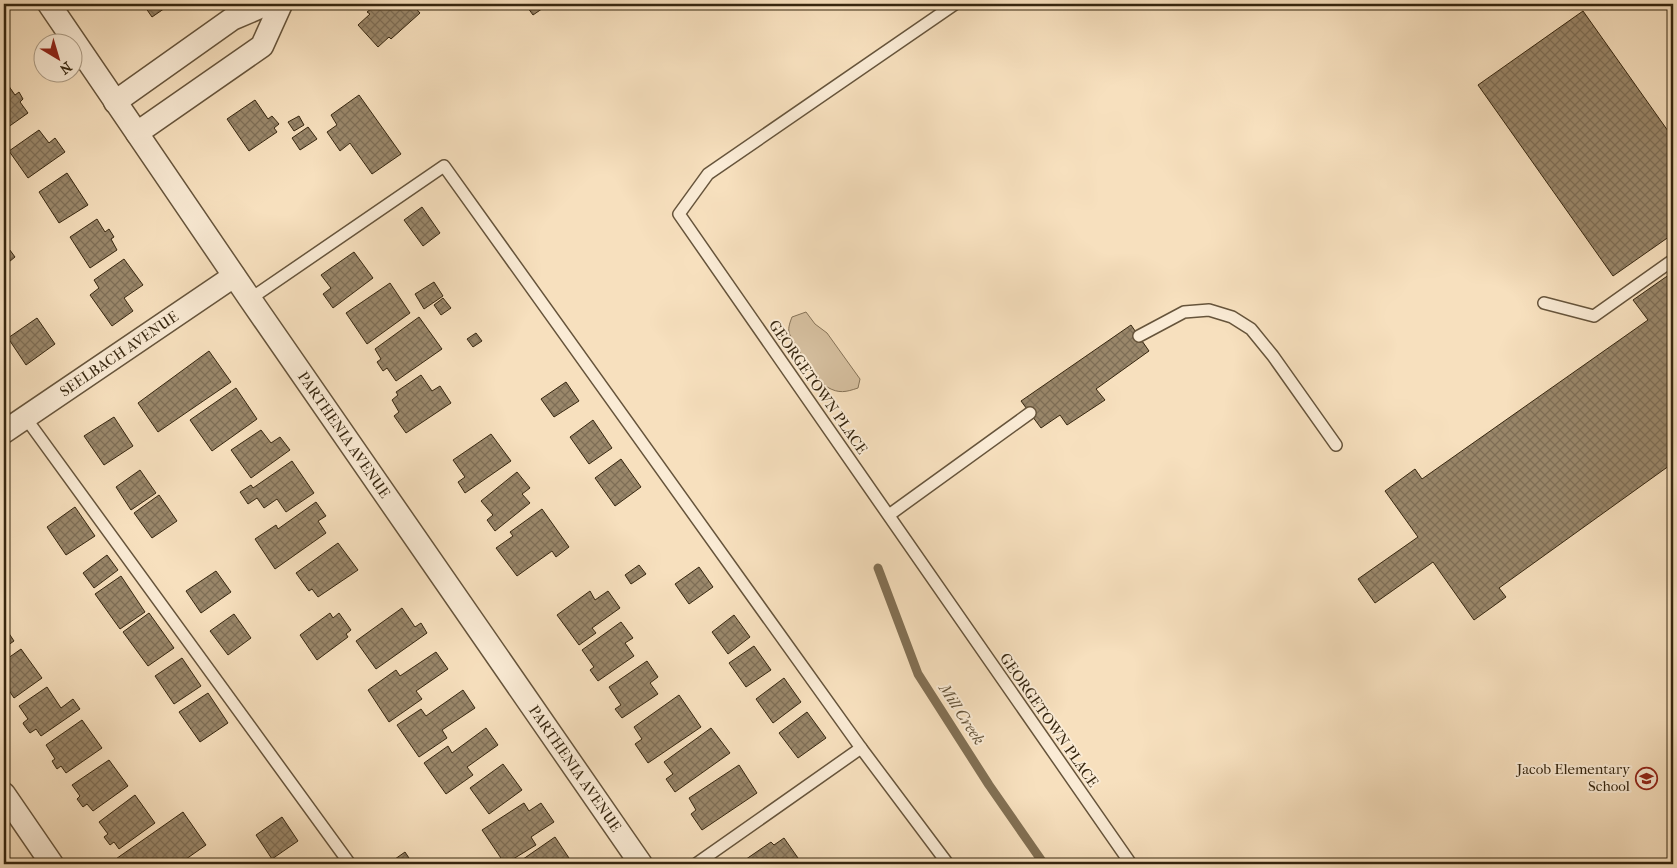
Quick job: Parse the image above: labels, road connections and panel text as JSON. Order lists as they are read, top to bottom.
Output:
{
  "streets": {
    "street": ["SEELBACH AVENUE", "PARTHENIA AVENUE"],
    "lane": ["GEORGETOWN PLACE"]
  },
  "crossings": [
    ["SEELBACH AVENUE", "PARTHENIA AVENUE"]
  ],
  "water": ["Mill Creek"],
  "places": {
    "school or university": ["Jacob Elementary School"]
  },
  "north": "bottom right"
}
